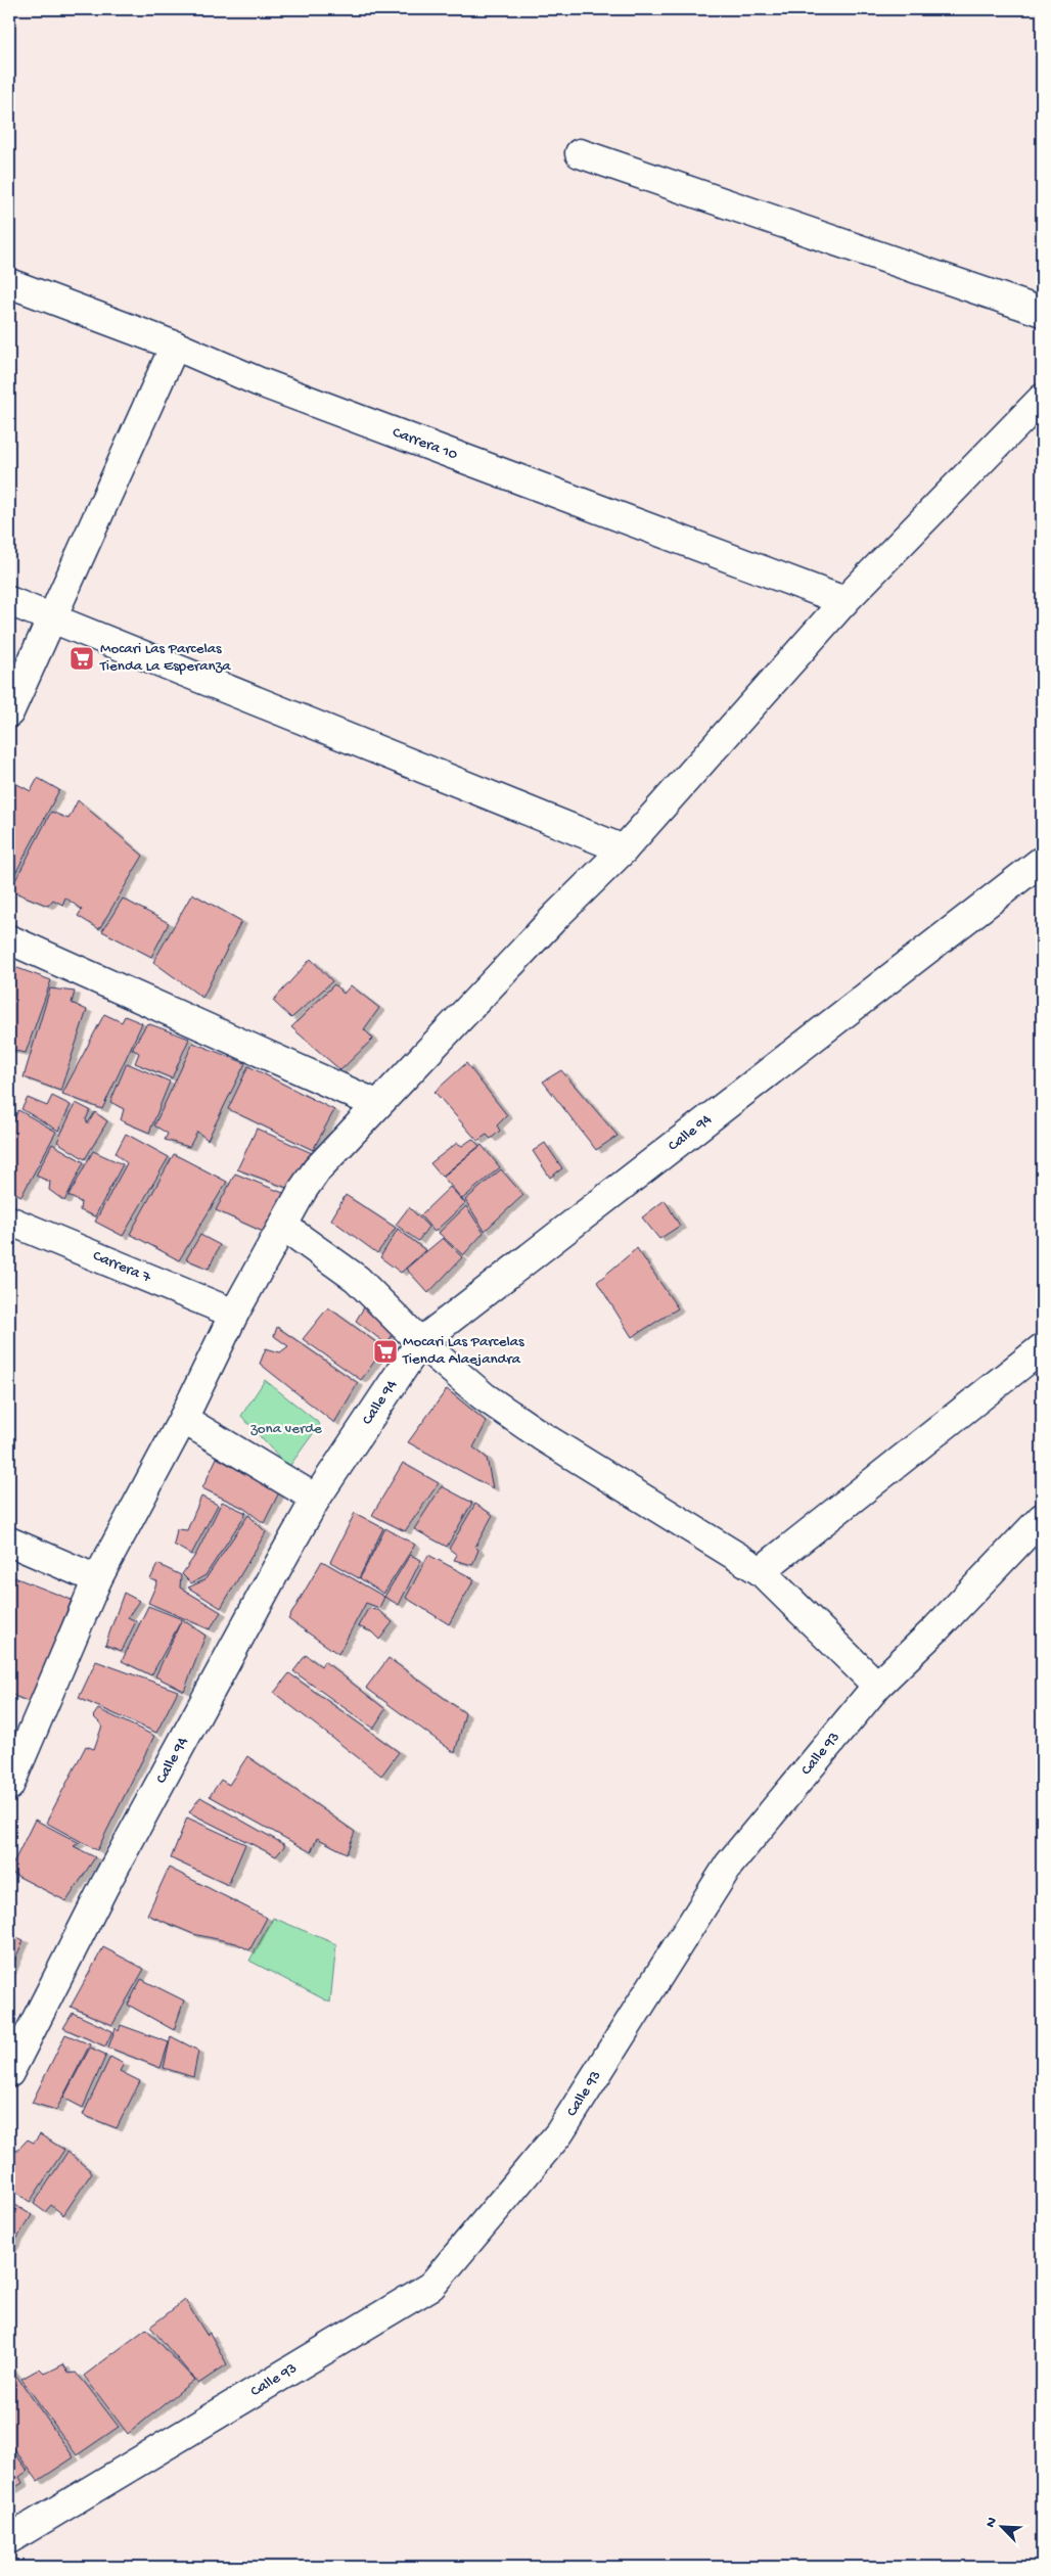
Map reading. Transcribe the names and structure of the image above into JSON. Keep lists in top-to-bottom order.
{
  "streets": {
    "street": [
      "Carrera 10",
      "Calle 94",
      "Carrera 7",
      "Calle 93"
    ]
  },
  "parks": ["zona verde"],
  "places": {
    "supermarket": ["Mocari Las Parcelas Tienda La Esperanza", "Mocari Las Parcelas Tienda Alaejandra"]
  },
  "north": "top left"
}
